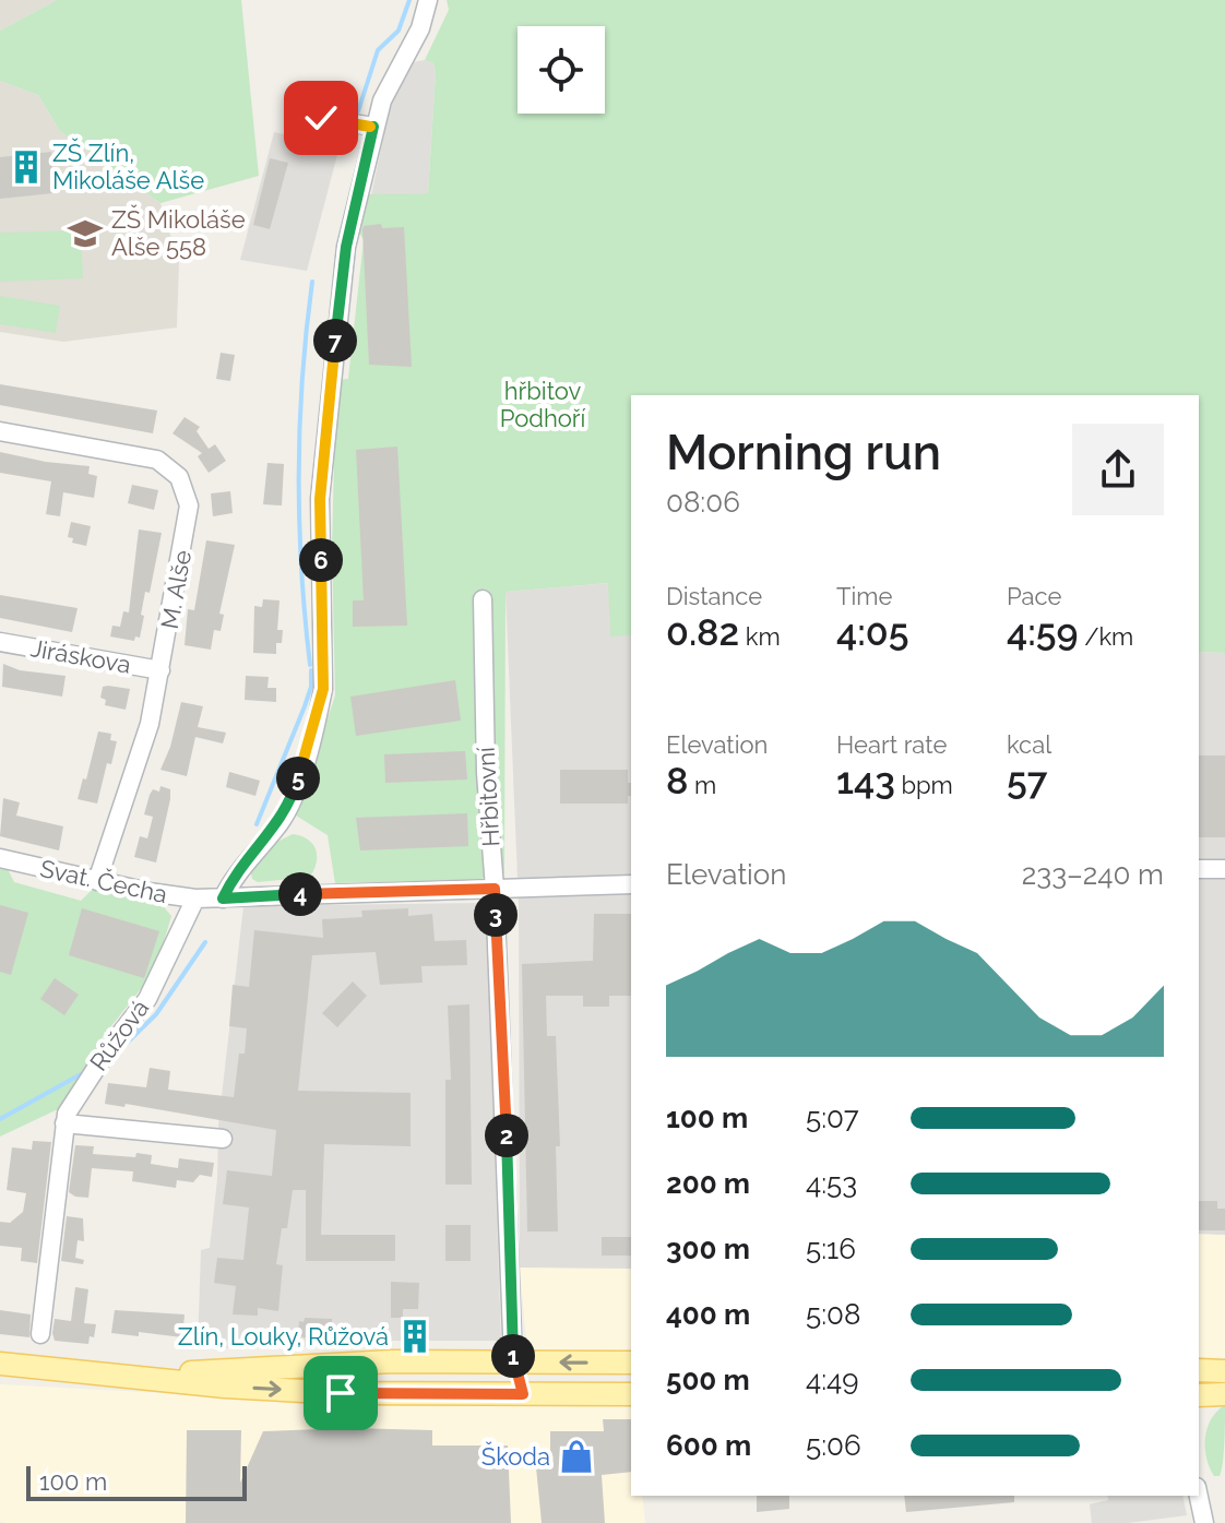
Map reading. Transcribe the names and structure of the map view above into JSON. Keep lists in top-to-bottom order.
{
  "streets": {
    "street": [
      "M. Alše",
      "Jiráskova",
      "Hřbitovní",
      "Svat. Čecha",
      "Růžová"
    ]
  },
  "crossings": [
    ["M. Alše", "Jiráskova"],
    ["M. Alše", "Svat. Čecha"],
    ["Hřbitovní", "Svat. Čecha"],
    ["Svat. Čecha", "Růžová"]
  ],
  "parks": ["hřbitov Podhoří"],
  "places": {
    "building": ["ZŠ Zlín, Mikoláše Alše", "Zlín, Louky, Růžová"],
    "school or university": ["ZŠ Mikoláše Alše 558"],
    "shop": ["Škoda"]
  },
  "scale_bar": "100 m",
  "page": {
    "pins": [
      "7",
      "6",
      "5",
      "4",
      "3",
      "2",
      "1"
    ],
    "heading": ["Morning run", "08:06"],
    "stats": [
      ["Distance", "0.82 km"],
      ["Time", "4:05"],
      ["Pace", "4:59 /km"],
      ["Elevation", "8 m"],
      ["Heart rate", "143 bpm"],
      ["kcal", "57"]
    ],
    "chart": ["Elevation", "233–240 m"],
    "list": [
      {
        "name": "100 m",
        "note": "5:07"
      },
      {
        "name": "200 m",
        "note": "4:53"
      },
      {
        "name": "300 m",
        "note": "5:16"
      },
      {
        "name": "400 m",
        "note": "5:08"
      },
      {
        "name": "500 m",
        "note": "4:49"
      },
      {
        "name": "600 m",
        "note": "5:06"
      }
    ],
    "scale": "100 m"
  }
}
